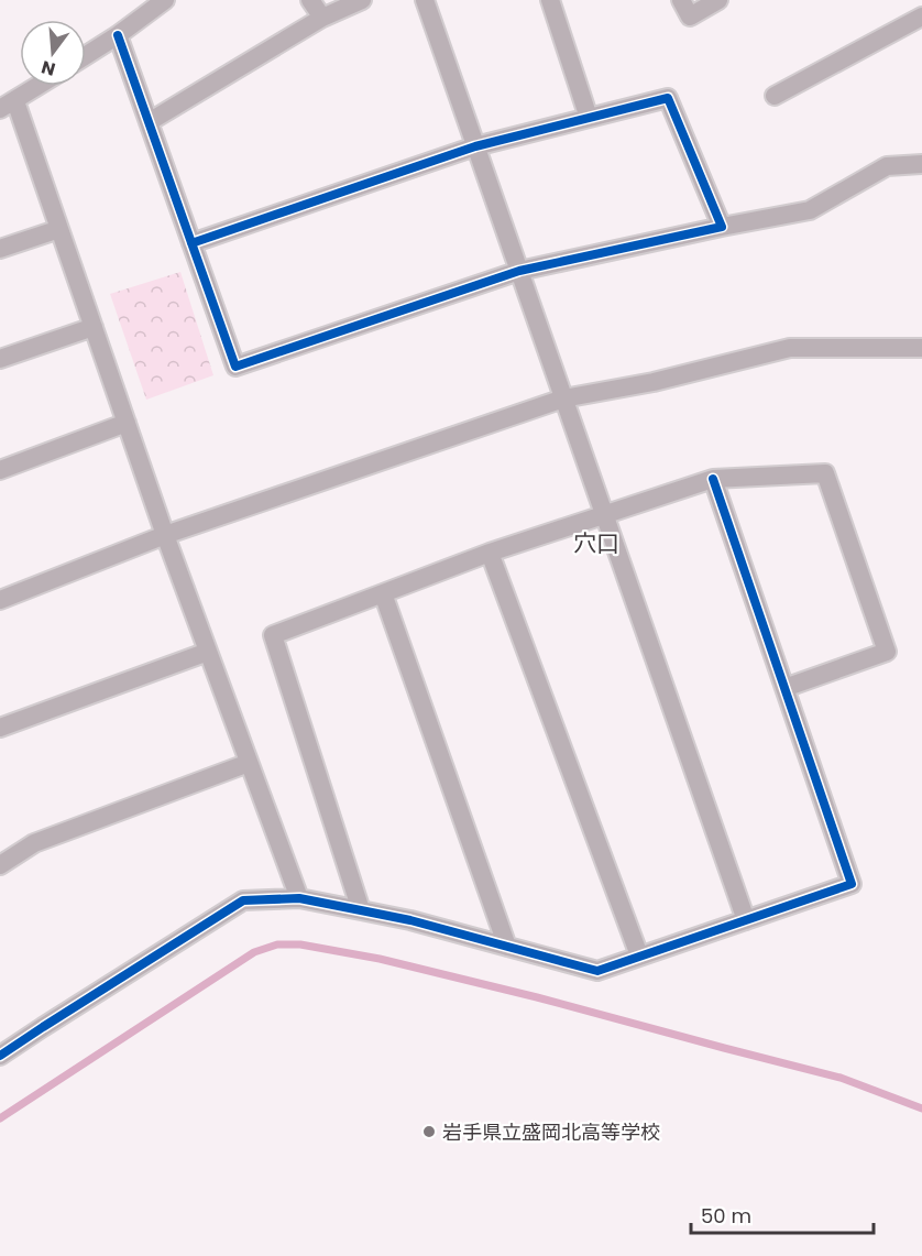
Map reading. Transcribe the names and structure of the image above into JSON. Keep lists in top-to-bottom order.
{
  "districts": ["穴口"],
  "places": ["岩手県立盛岡北高等学校"],
  "scale_bar": "50 m",
  "north": "bottom"
}
